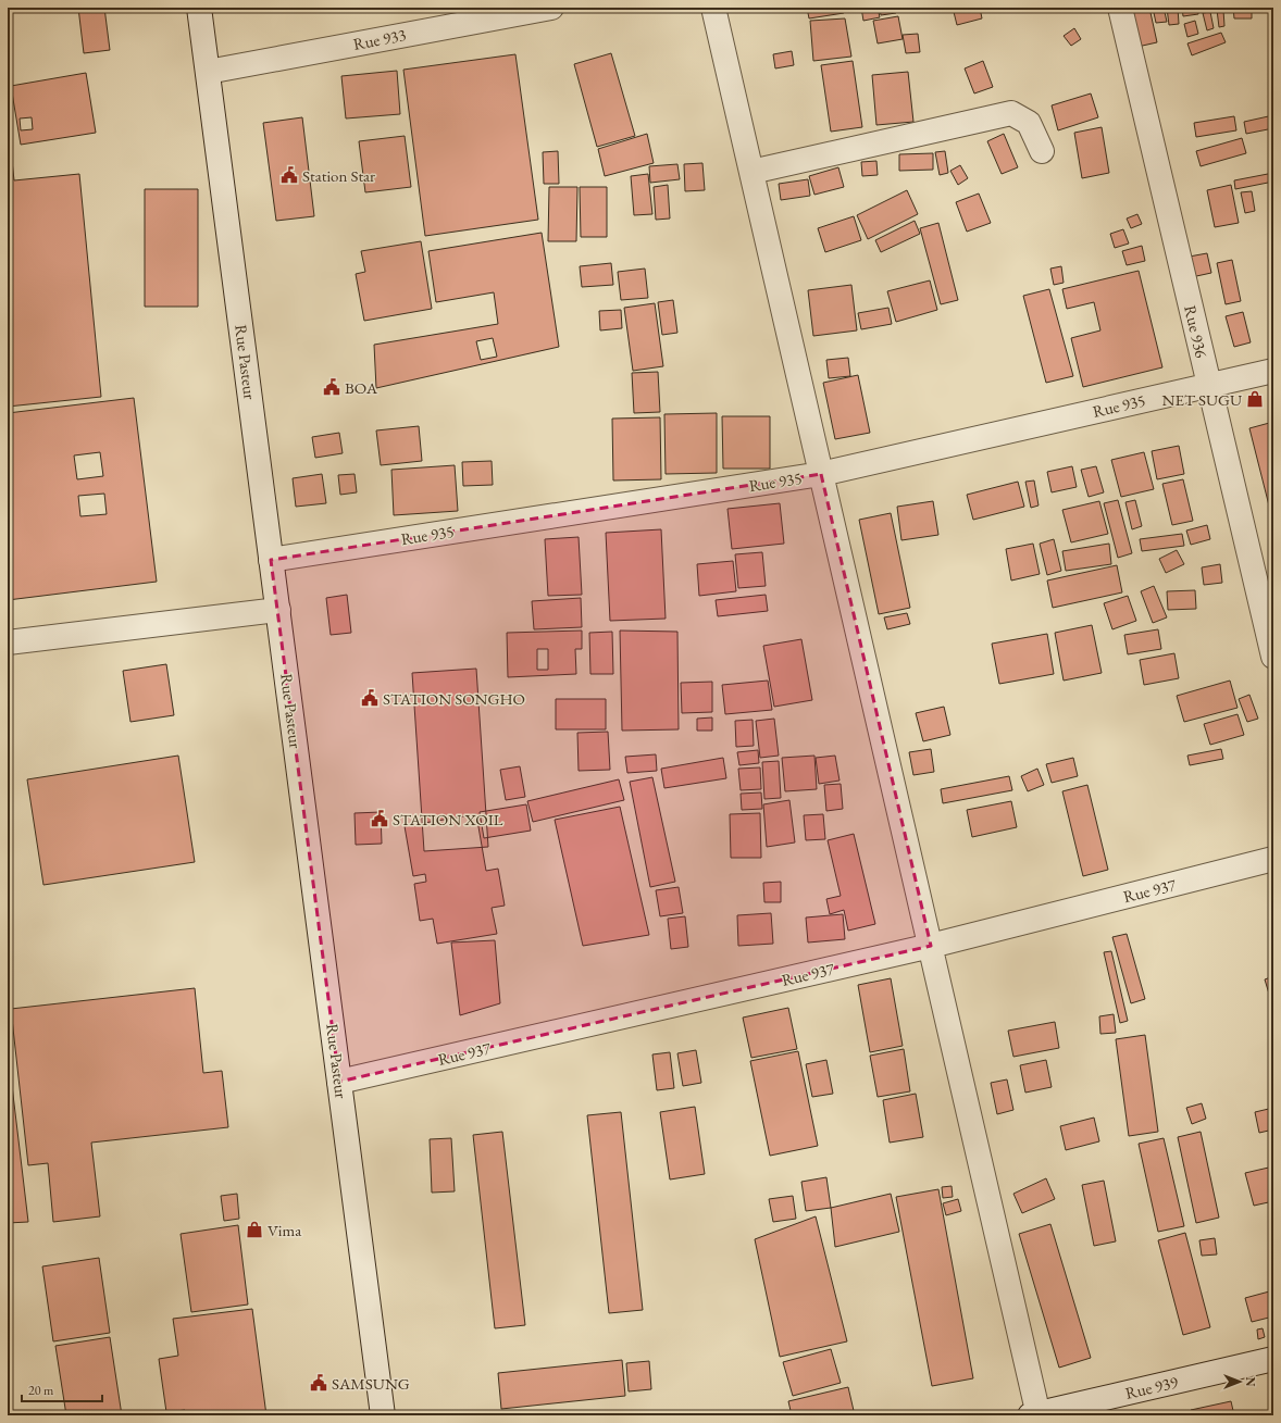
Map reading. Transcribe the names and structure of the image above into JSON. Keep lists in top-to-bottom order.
{
  "streets": {
    "street": [
      "Rue 933",
      "Rue 936",
      "Rue Pasteur",
      "Rue 935",
      "Rue 937",
      "Rue 939"
    ]
  },
  "crossings": [
    ["Rue 933", "Rue Pasteur"],
    ["Rue 936", "Rue 935"],
    ["Rue Pasteur", "Rue 935"],
    ["Rue Pasteur", "Rue 937"]
  ],
  "places": {
    "public building": [
      "Station Star",
      "BOA",
      "STATION SONGHO",
      "STATION XOIL",
      "SAMSUNG"
    ],
    "shop": ["NET SUGU", "Vima"]
  },
  "scale_bar": "20 m",
  "north": "right"
}
